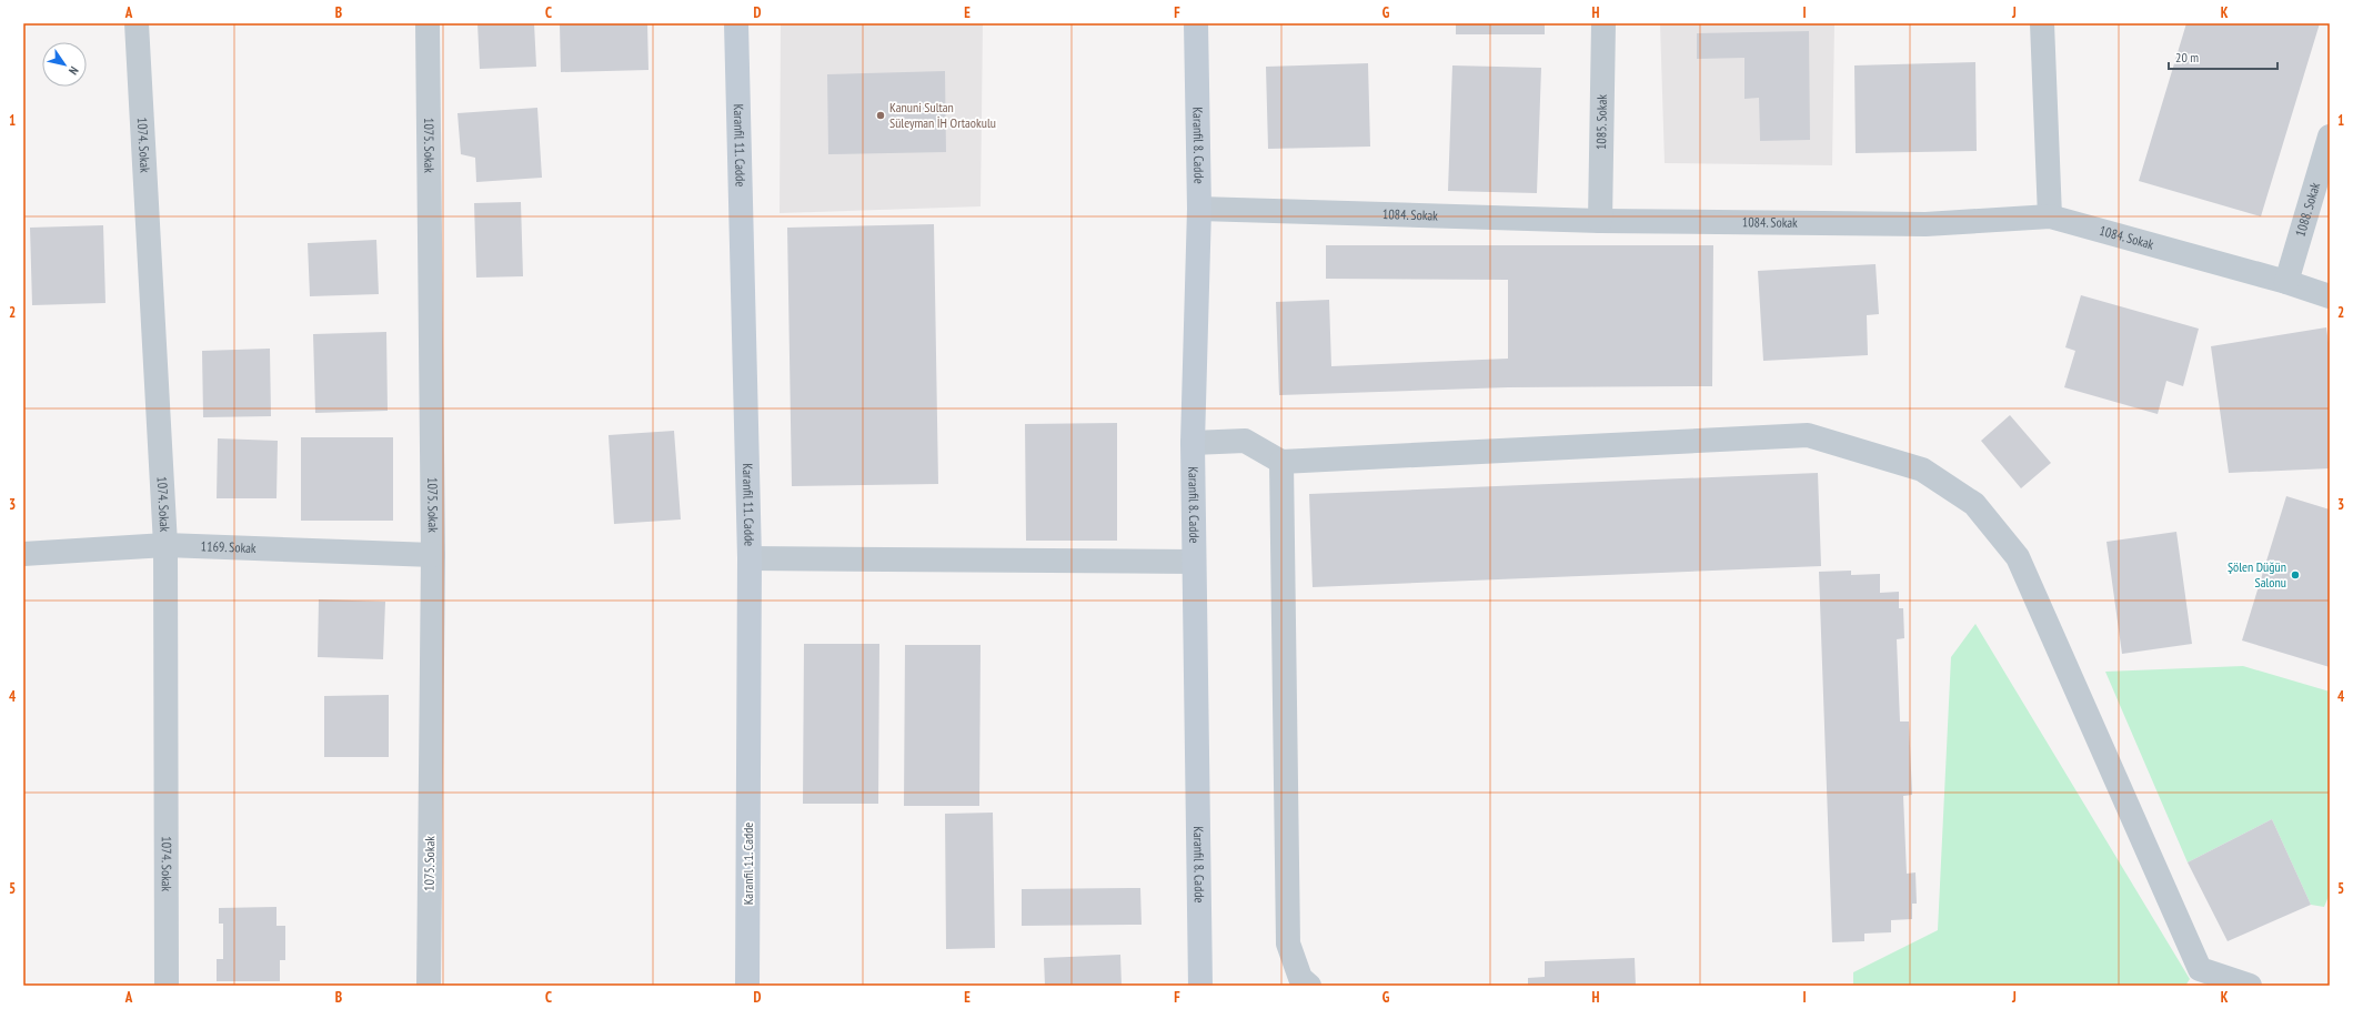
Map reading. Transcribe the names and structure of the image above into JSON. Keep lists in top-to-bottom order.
{
  "streets": {
    "street": [
      "1085. Sokak",
      "1074. Sokak",
      "1075. Sokak",
      "Karanfil 11. Cadde",
      "Karanfil 8. Cadde",
      "1088. Sokak",
      "1084. Sokak",
      "1169. Sokak"
    ]
  },
  "crossings": [
    ["1085. Sokak", "1084. Sokak"],
    ["1074. Sokak", "1169. Sokak"],
    ["1075. Sokak", "1169. Sokak"],
    ["Karanfil 8. Cadde", "1084. Sokak"],
    ["1088. Sokak", "1084. Sokak"]
  ],
  "places": ["Kanuni Sultan Süleyman İH Ortaokulu", "Şölen Düğün Salonu"],
  "scale_bar": "20 m",
  "north": "bottom right",
  "grid": {
    "columns": [
      "A",
      "B",
      "C",
      "D",
      "E",
      "F",
      "G",
      "H",
      "I",
      "J",
      "K"
    ],
    "rows": [
      "1",
      "2",
      "3",
      "4",
      "5"
    ]
  }
}
